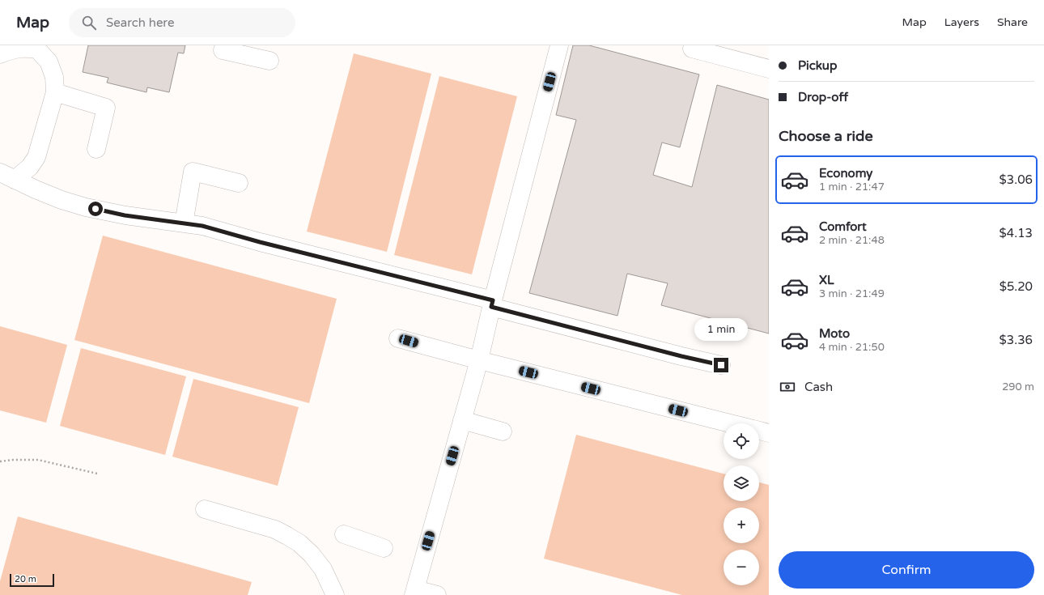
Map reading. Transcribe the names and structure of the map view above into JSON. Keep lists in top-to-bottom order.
{
  "scale_bar": "20 m",
  "page": {
    "header": "Map",
    "search": "Search here",
    "nav": ["Map", "Layers", "Share"],
    "banner": ["Pickup", "Drop-off"],
    "heading": "Choose a ride",
    "list": [
      {
        "name": "Economy",
        "note": "1 min · 21:47",
        "value": "$3.06"
      },
      {
        "name": "Comfort",
        "note": "2 min · 21:48",
        "value": "$4.13"
      },
      {
        "name": "XL",
        "note": "3 min · 21:49",
        "value": "$5.20"
      },
      {
        "name": "Moto",
        "note": "4 min · 21:50",
        "value": "$3.36"
      }
    ],
    "bubble": "1 min",
    "pay": ["Cash", "290 m"],
    "map_buttons": ["+", "−"],
    "buttons": "Confirm",
    "scale": "20 m"
  }
}
